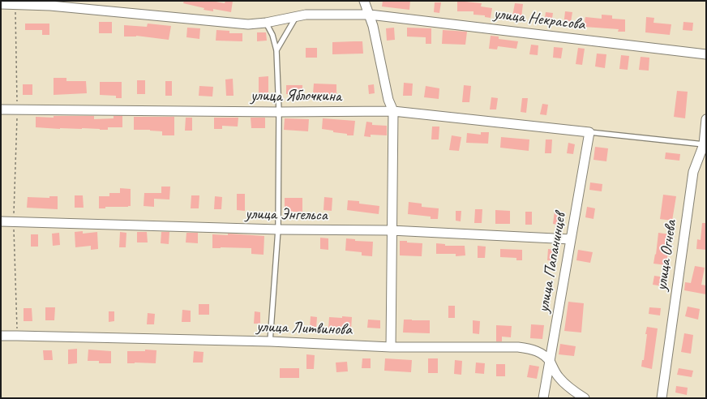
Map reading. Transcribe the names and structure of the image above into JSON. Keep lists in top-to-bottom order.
{
  "streets": {
    "street": [
      "улица Некрасова",
      "улица Яблочкина",
      "улица Энгельса",
      "улица Огнева",
      "улица Папанинцев",
      "улица Литвинова"
    ]
  },
  "crossings": [
    ["улица Яблочкина", "улица Папанинцев"],
    ["улица Энгельса", "улица Папанинцев"],
    ["улица Папанинцев", "улица Литвинова"]
  ]
}
